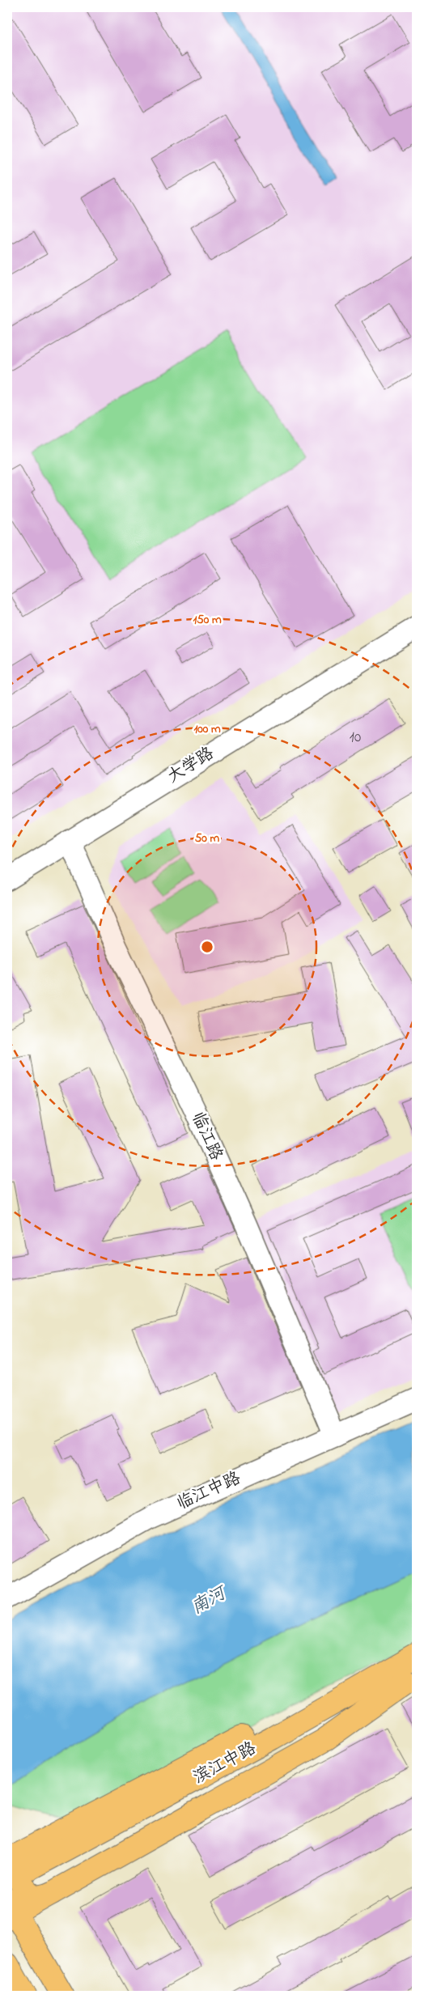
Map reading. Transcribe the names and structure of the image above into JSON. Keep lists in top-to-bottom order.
{
  "streets": {
    "main road": ["滨江中路"],
    "street": ["大学路", "临江路", "临江中路"]
  },
  "crossings": [
    ["大学路", "临江路"],
    ["临江路", "临江中路"]
  ],
  "water": ["南河"],
  "house_numbers": ["10"],
  "rings": ["150 m", "100 m", "50 m"]
}
